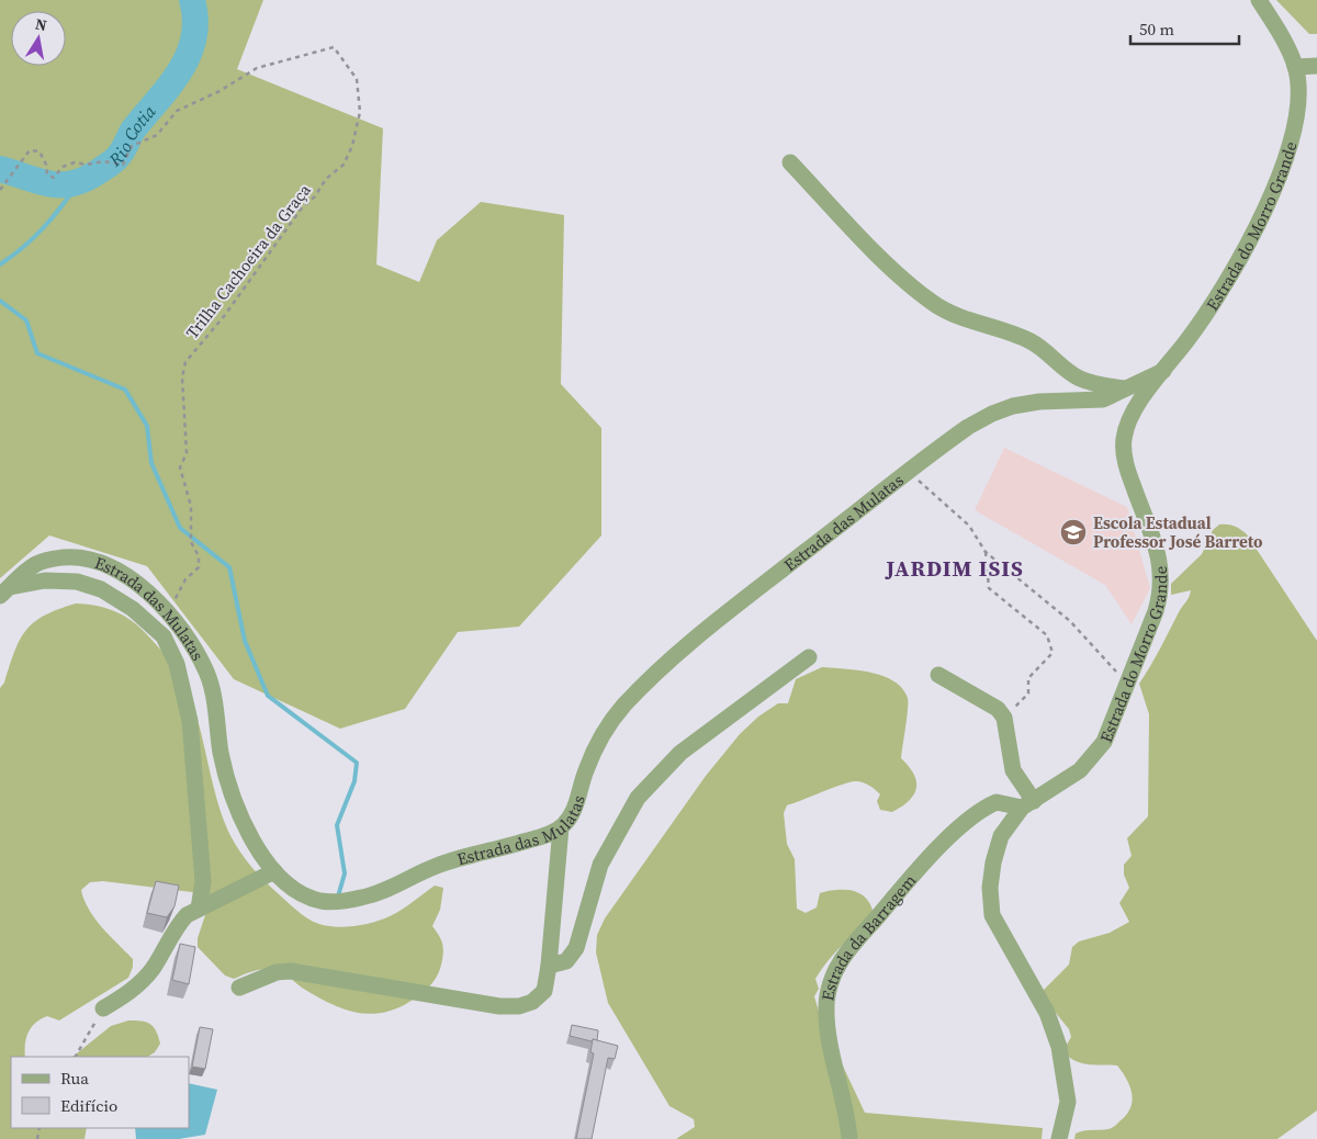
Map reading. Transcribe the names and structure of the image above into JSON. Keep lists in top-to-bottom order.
{
  "streets": {
    "street": ["Estrada do Morro Grande", "Estrada das Mulatas", "Estrada da Barragem"],
    "path": ["Trilha Cachoeira da Graça"]
  },
  "crossings": [
    ["Estrada do Morro Grande", "Estrada das Mulatas"],
    ["Estrada do Morro Grande", "Estrada da Barragem"],
    ["Trilha Cachoeira da Graça", "Estrada das Mulatas"]
  ],
  "districts": ["JARDIM ISIS"],
  "water": ["Rio Cotia"],
  "places": {
    "school or university": ["Escola Estadual Professor José Barreto"]
  },
  "legend": ["Rua", "Edifício"],
  "scale_bar": "50 m",
  "north": "top"
}
